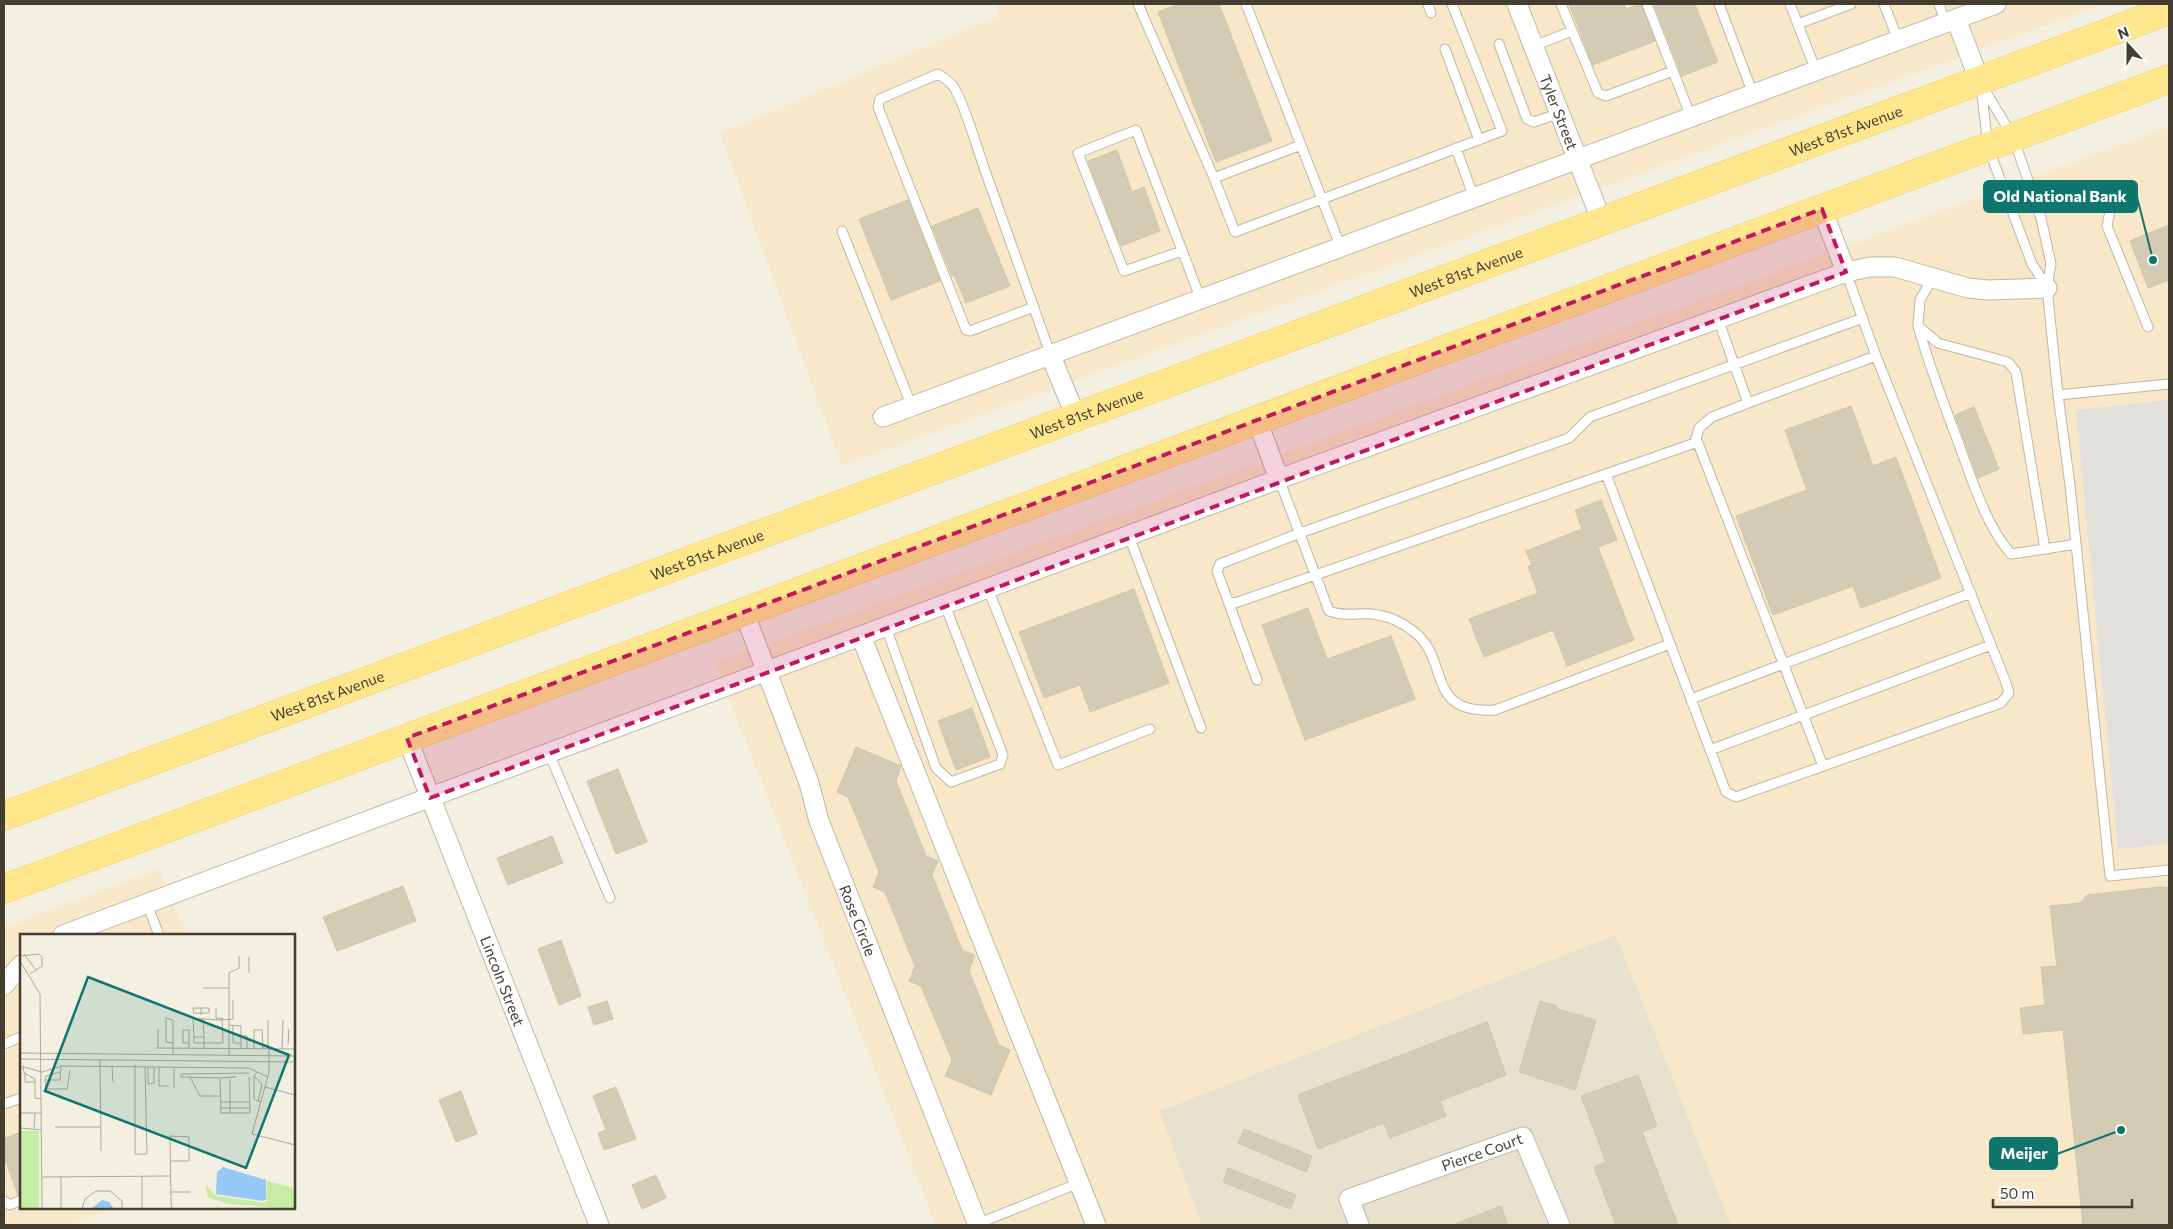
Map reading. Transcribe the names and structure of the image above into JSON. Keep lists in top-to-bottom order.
{
  "streets": {
    "main road": ["West 81st Avenue"],
    "street": [
      "Tyler Street",
      "Rose Circle",
      "Lincoln Street",
      "Pierce Court"
    ]
  },
  "crossings": [
    ["Tyler Street", "West 81st Avenue"]
  ],
  "places": ["Old National Bank", "Meijer"],
  "scale_bar": "50 m",
  "north": "top"
}
